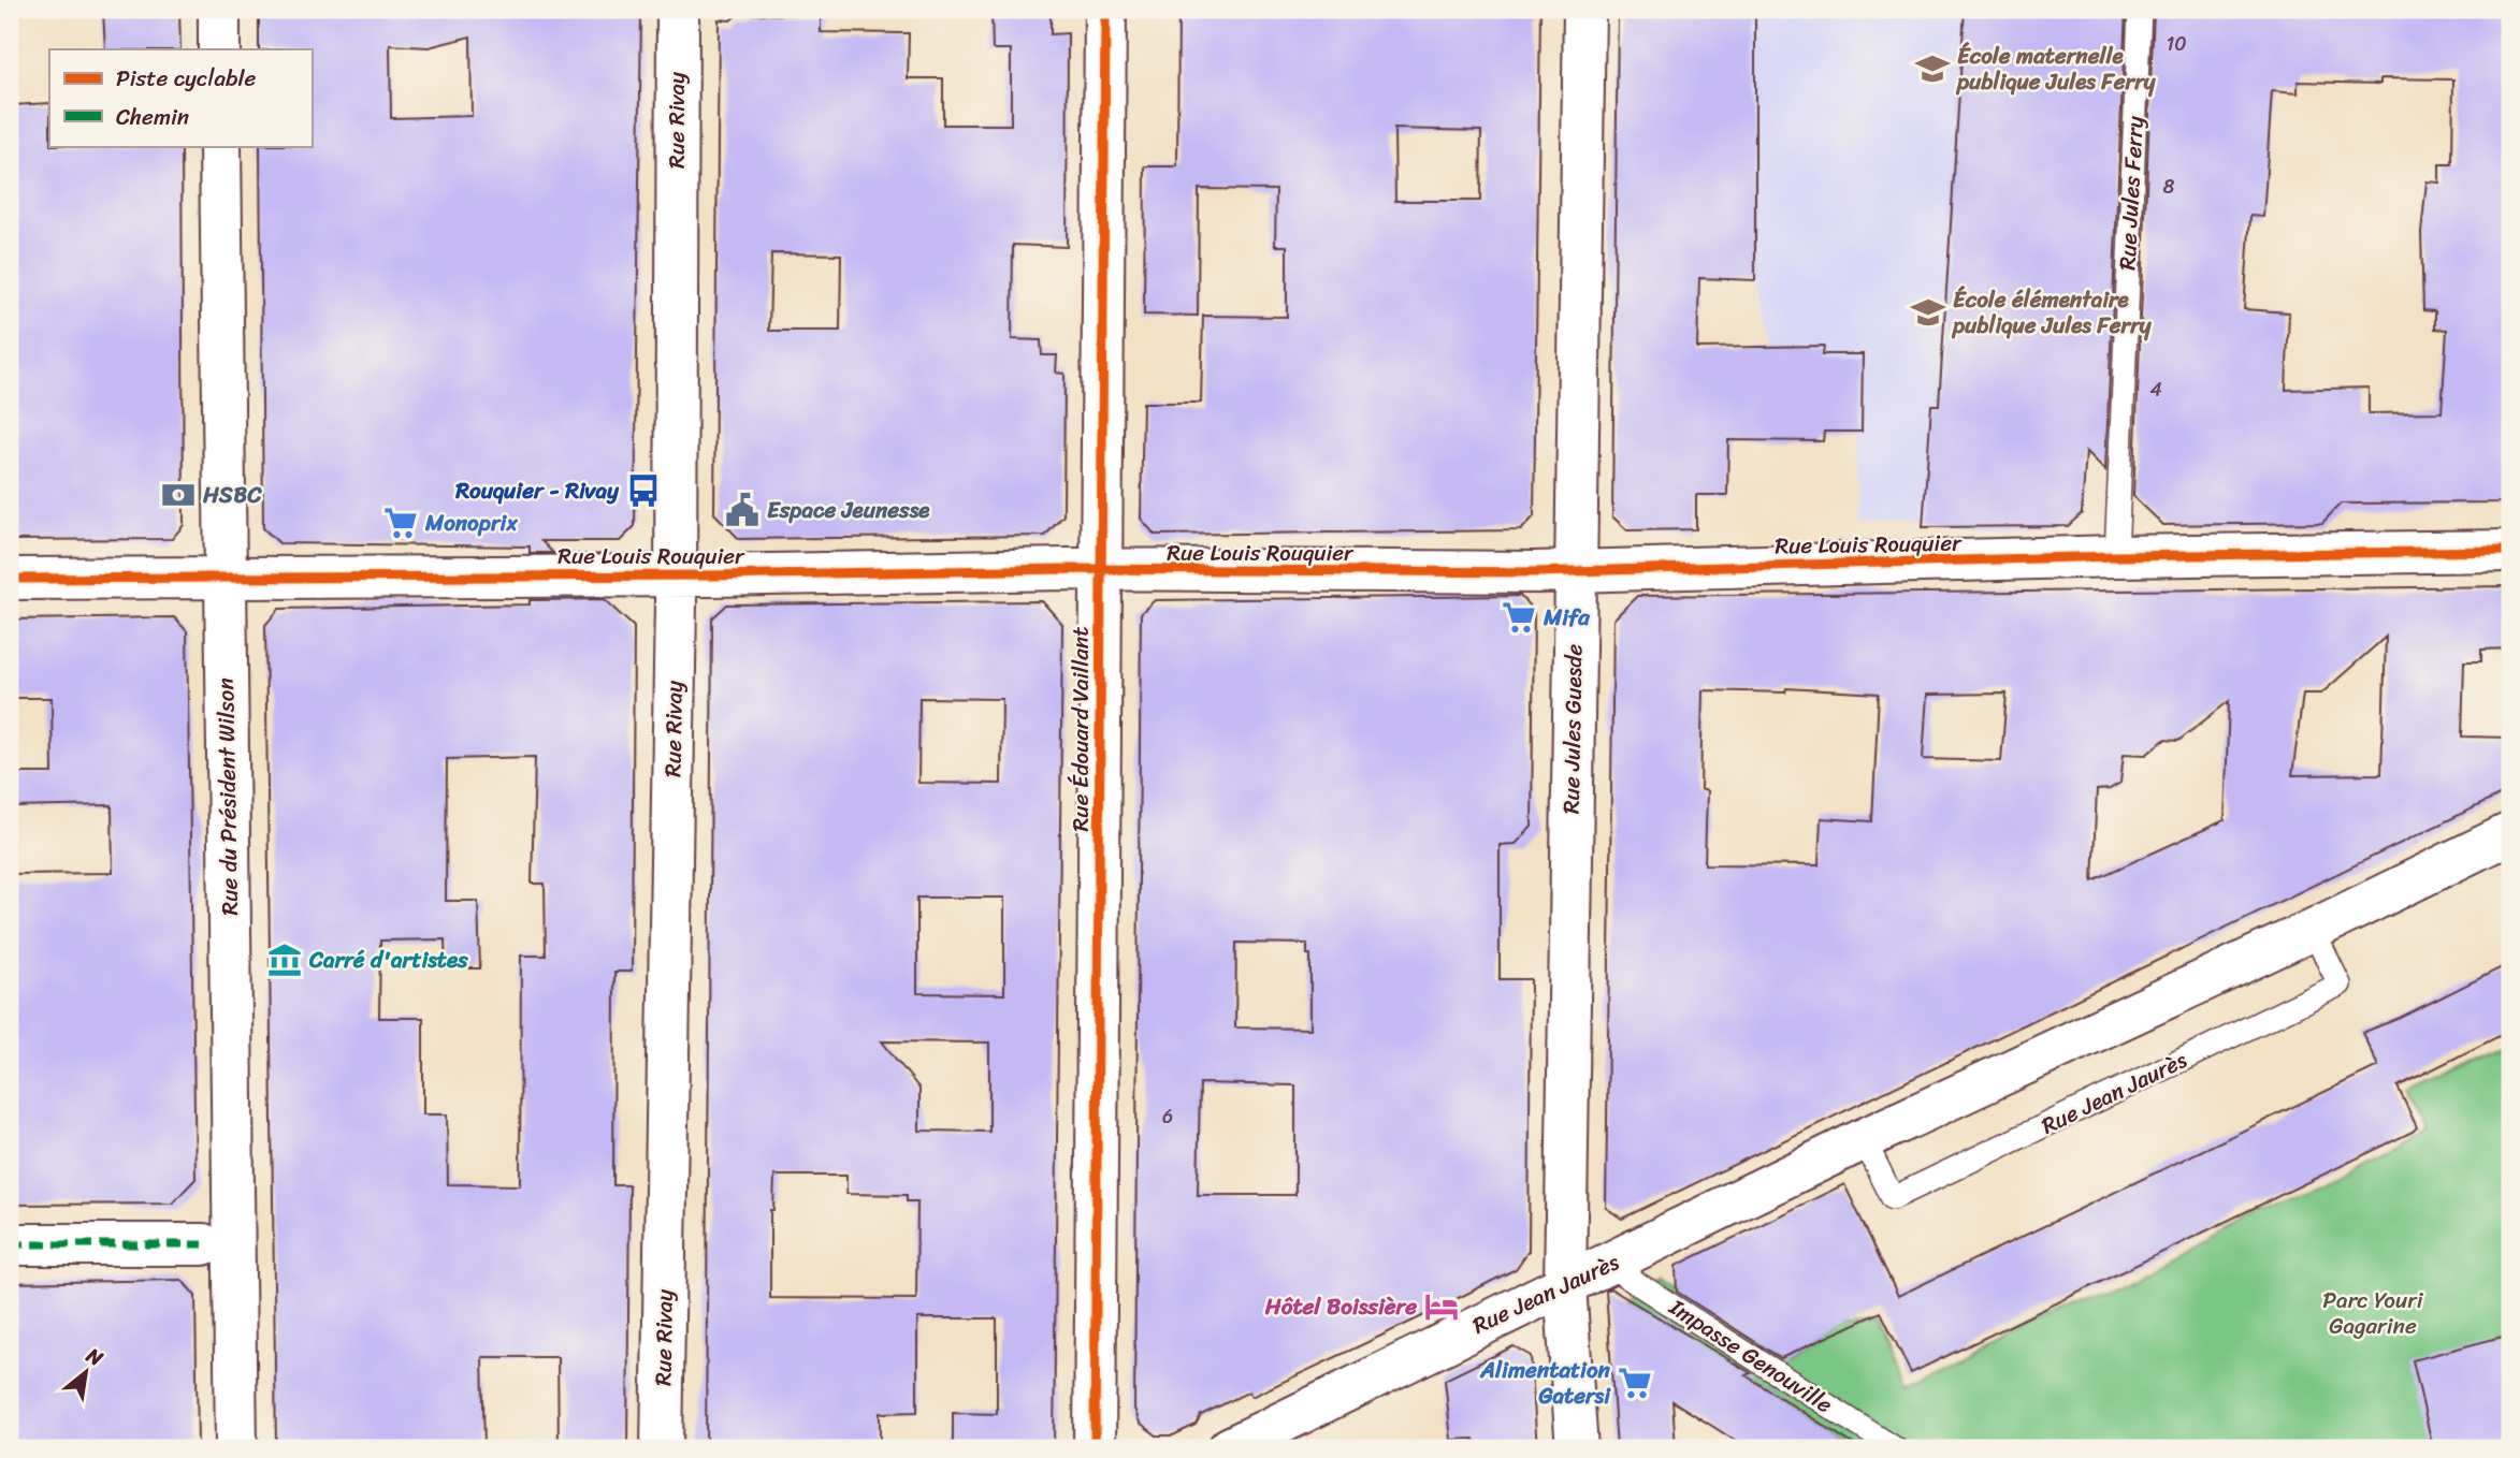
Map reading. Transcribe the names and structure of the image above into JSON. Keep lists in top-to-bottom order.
{
  "streets": {
    "street": [
      "Rue Rivay",
      "Rue Louis Rouquier",
      "Rue Édouard Vaillant",
      "Rue Jules Guesde",
      "Rue du Président Wilson",
      "Rue Jean Jaurès"
    ],
    "lane": ["Rue Jules Ferry", "Impasse Genouville"]
  },
  "crossings": [
    ["Rue Rivay", "Rue Louis Rouquier"],
    ["Rue Jules Ferry", "Rue Louis Rouquier"],
    ["Rue Louis Rouquier", "Rue Édouard Vaillant"],
    ["Rue Louis Rouquier", "Rue Jules Guesde"],
    ["Rue Louis Rouquier", "Rue du Président Wilson"],
    ["Rue Jules Guesde", "Rue Jean Jaurès"],
    ["Rue Jean Jaurès", "Impasse Genouville"]
  ],
  "parks": ["Parc Youri Gagarine"],
  "places": {
    "school or university": ["École maternelle publique Jules Ferry", "École élémentaire publique Jules Ferry"],
    "bus stop": ["Rouquier - Rivay"],
    "bank": ["HSBC"],
    "public building": ["Espace Jeunesse"],
    "supermarket": ["Monoprix", "Mifa", "Alimentation Gatersi"],
    "museum": ["Carré d'artistes"],
    "hotel": ["Hôtel Boissière"]
  },
  "house_numbers": [
    "10",
    "8",
    "4",
    "6"
  ],
  "legend": ["Piste cyclable", "Chemin"],
  "north": "top right"
}
